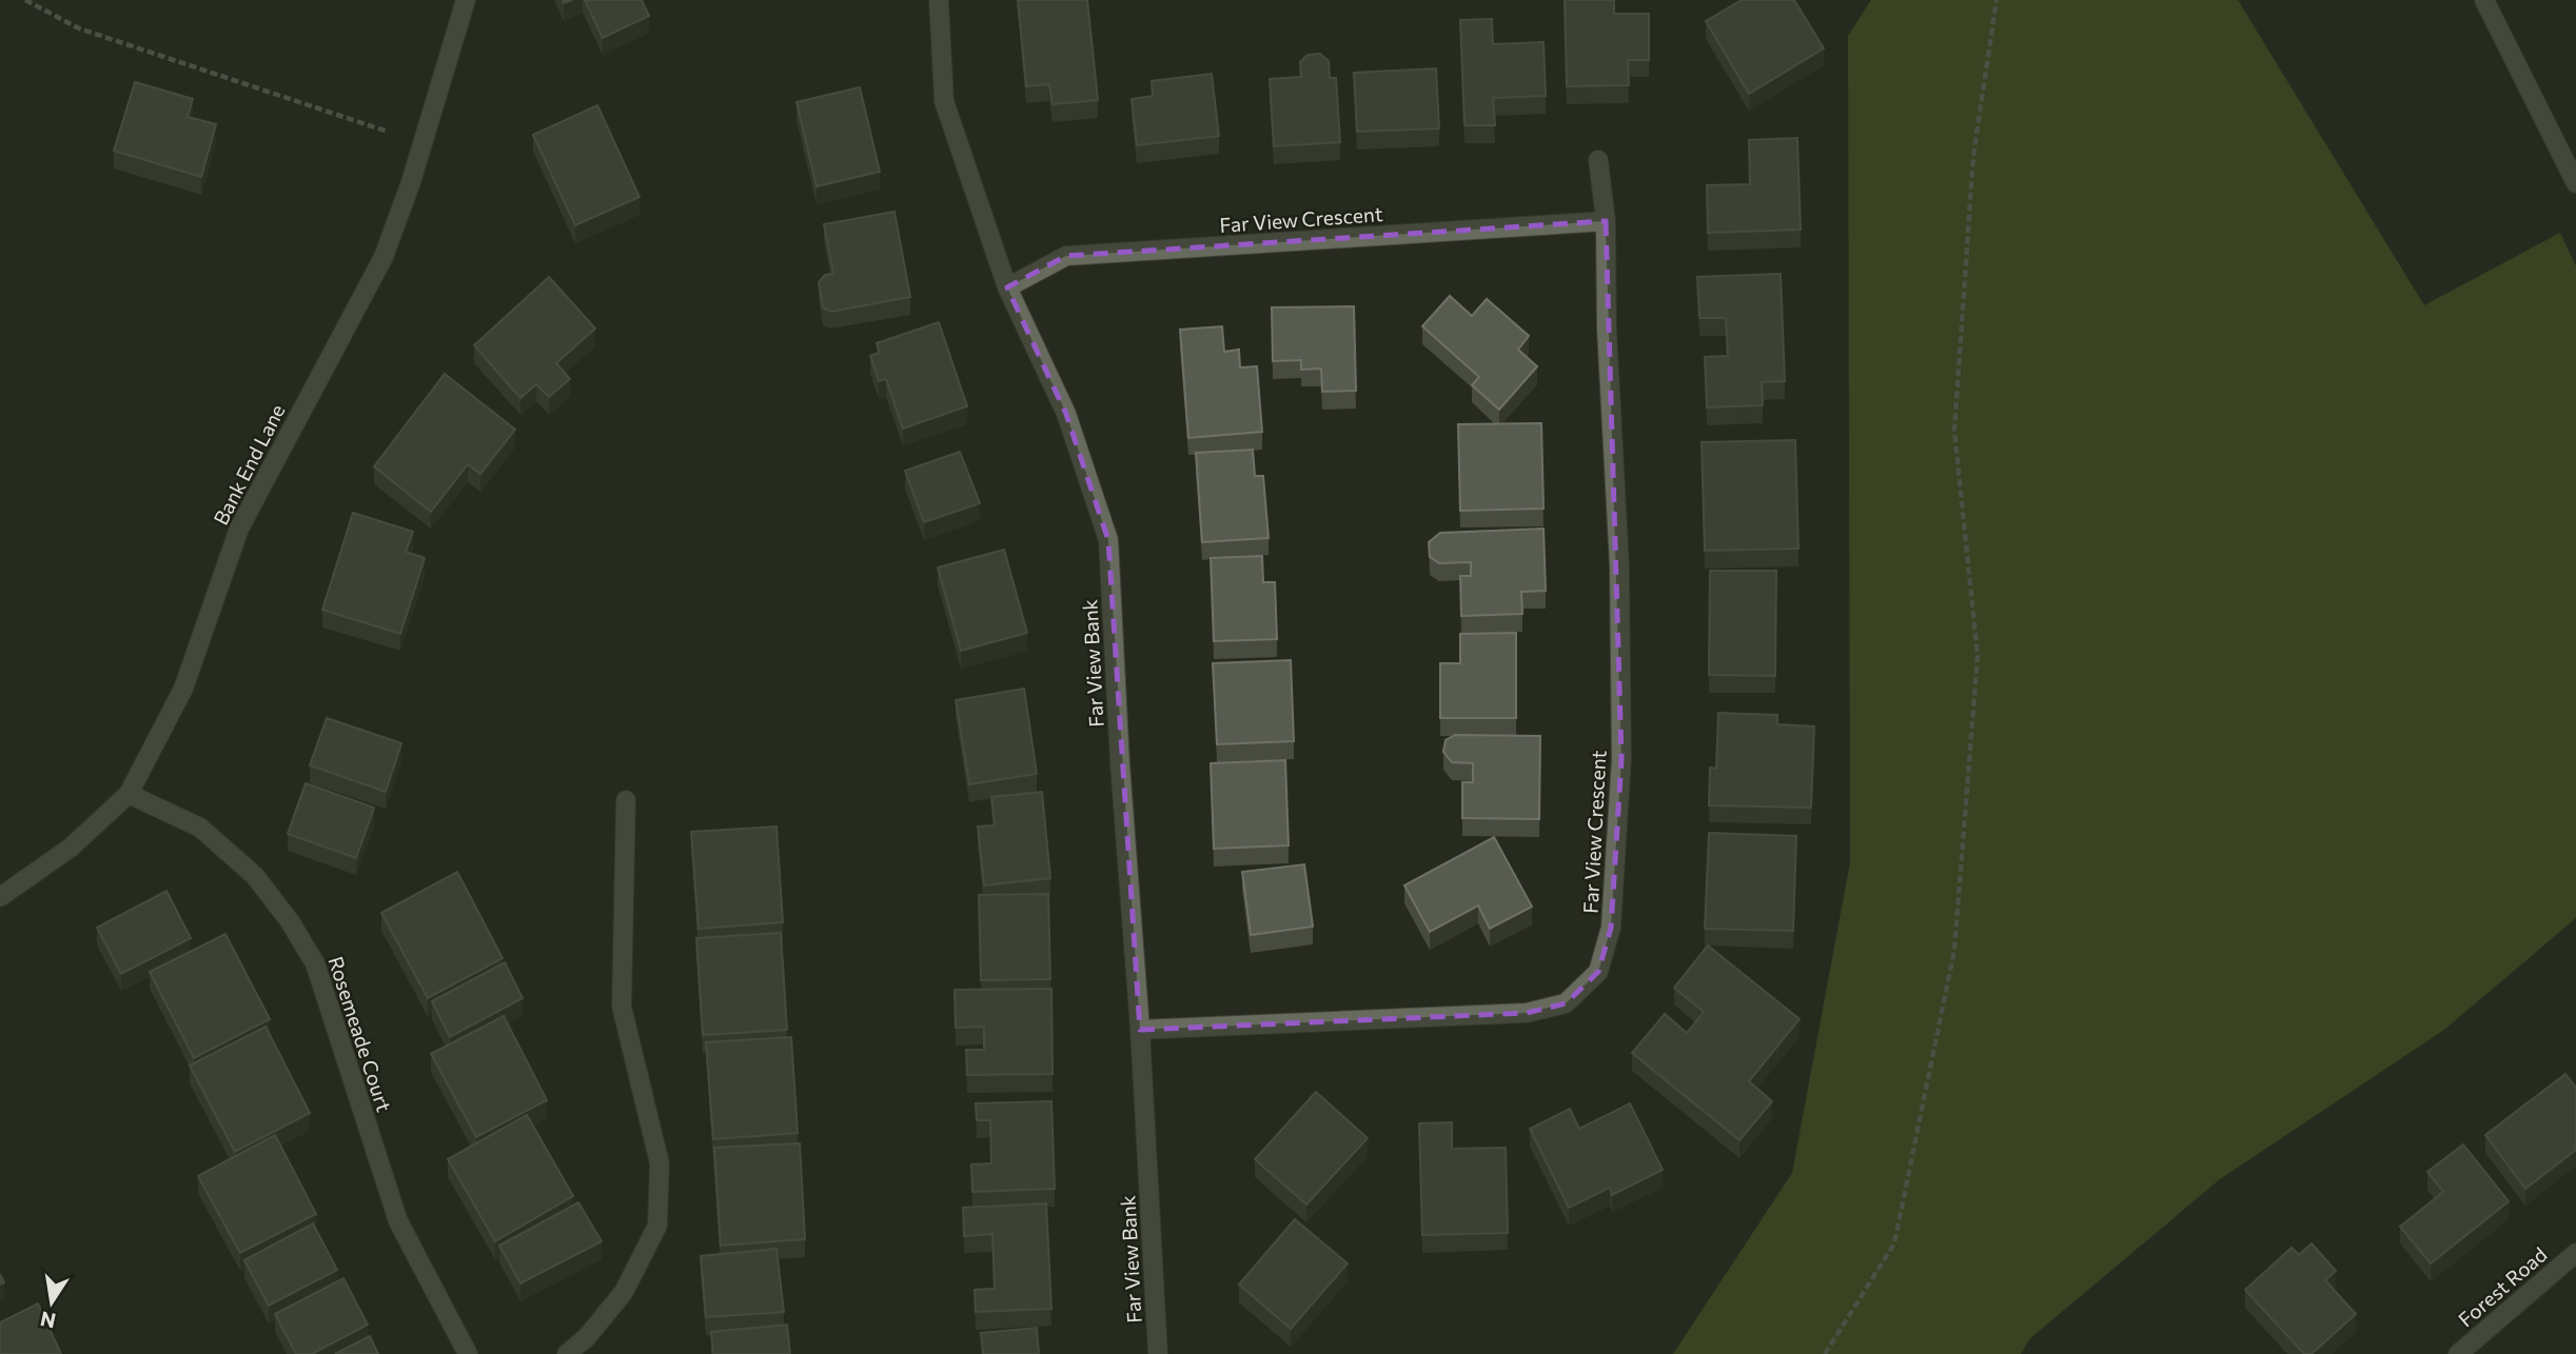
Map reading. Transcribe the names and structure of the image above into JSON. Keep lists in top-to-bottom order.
{
  "streets": {
    "street": [
      "Far View Crescent",
      "Bank End Lane",
      "Far View Bank",
      "Rosemeade Court",
      "Forest Road"
    ]
  },
  "crossings": [
    ["Far View Crescent", "Far View Bank"],
    ["Bank End Lane", "Rosemeade Court"]
  ],
  "north": "bottom"
}
